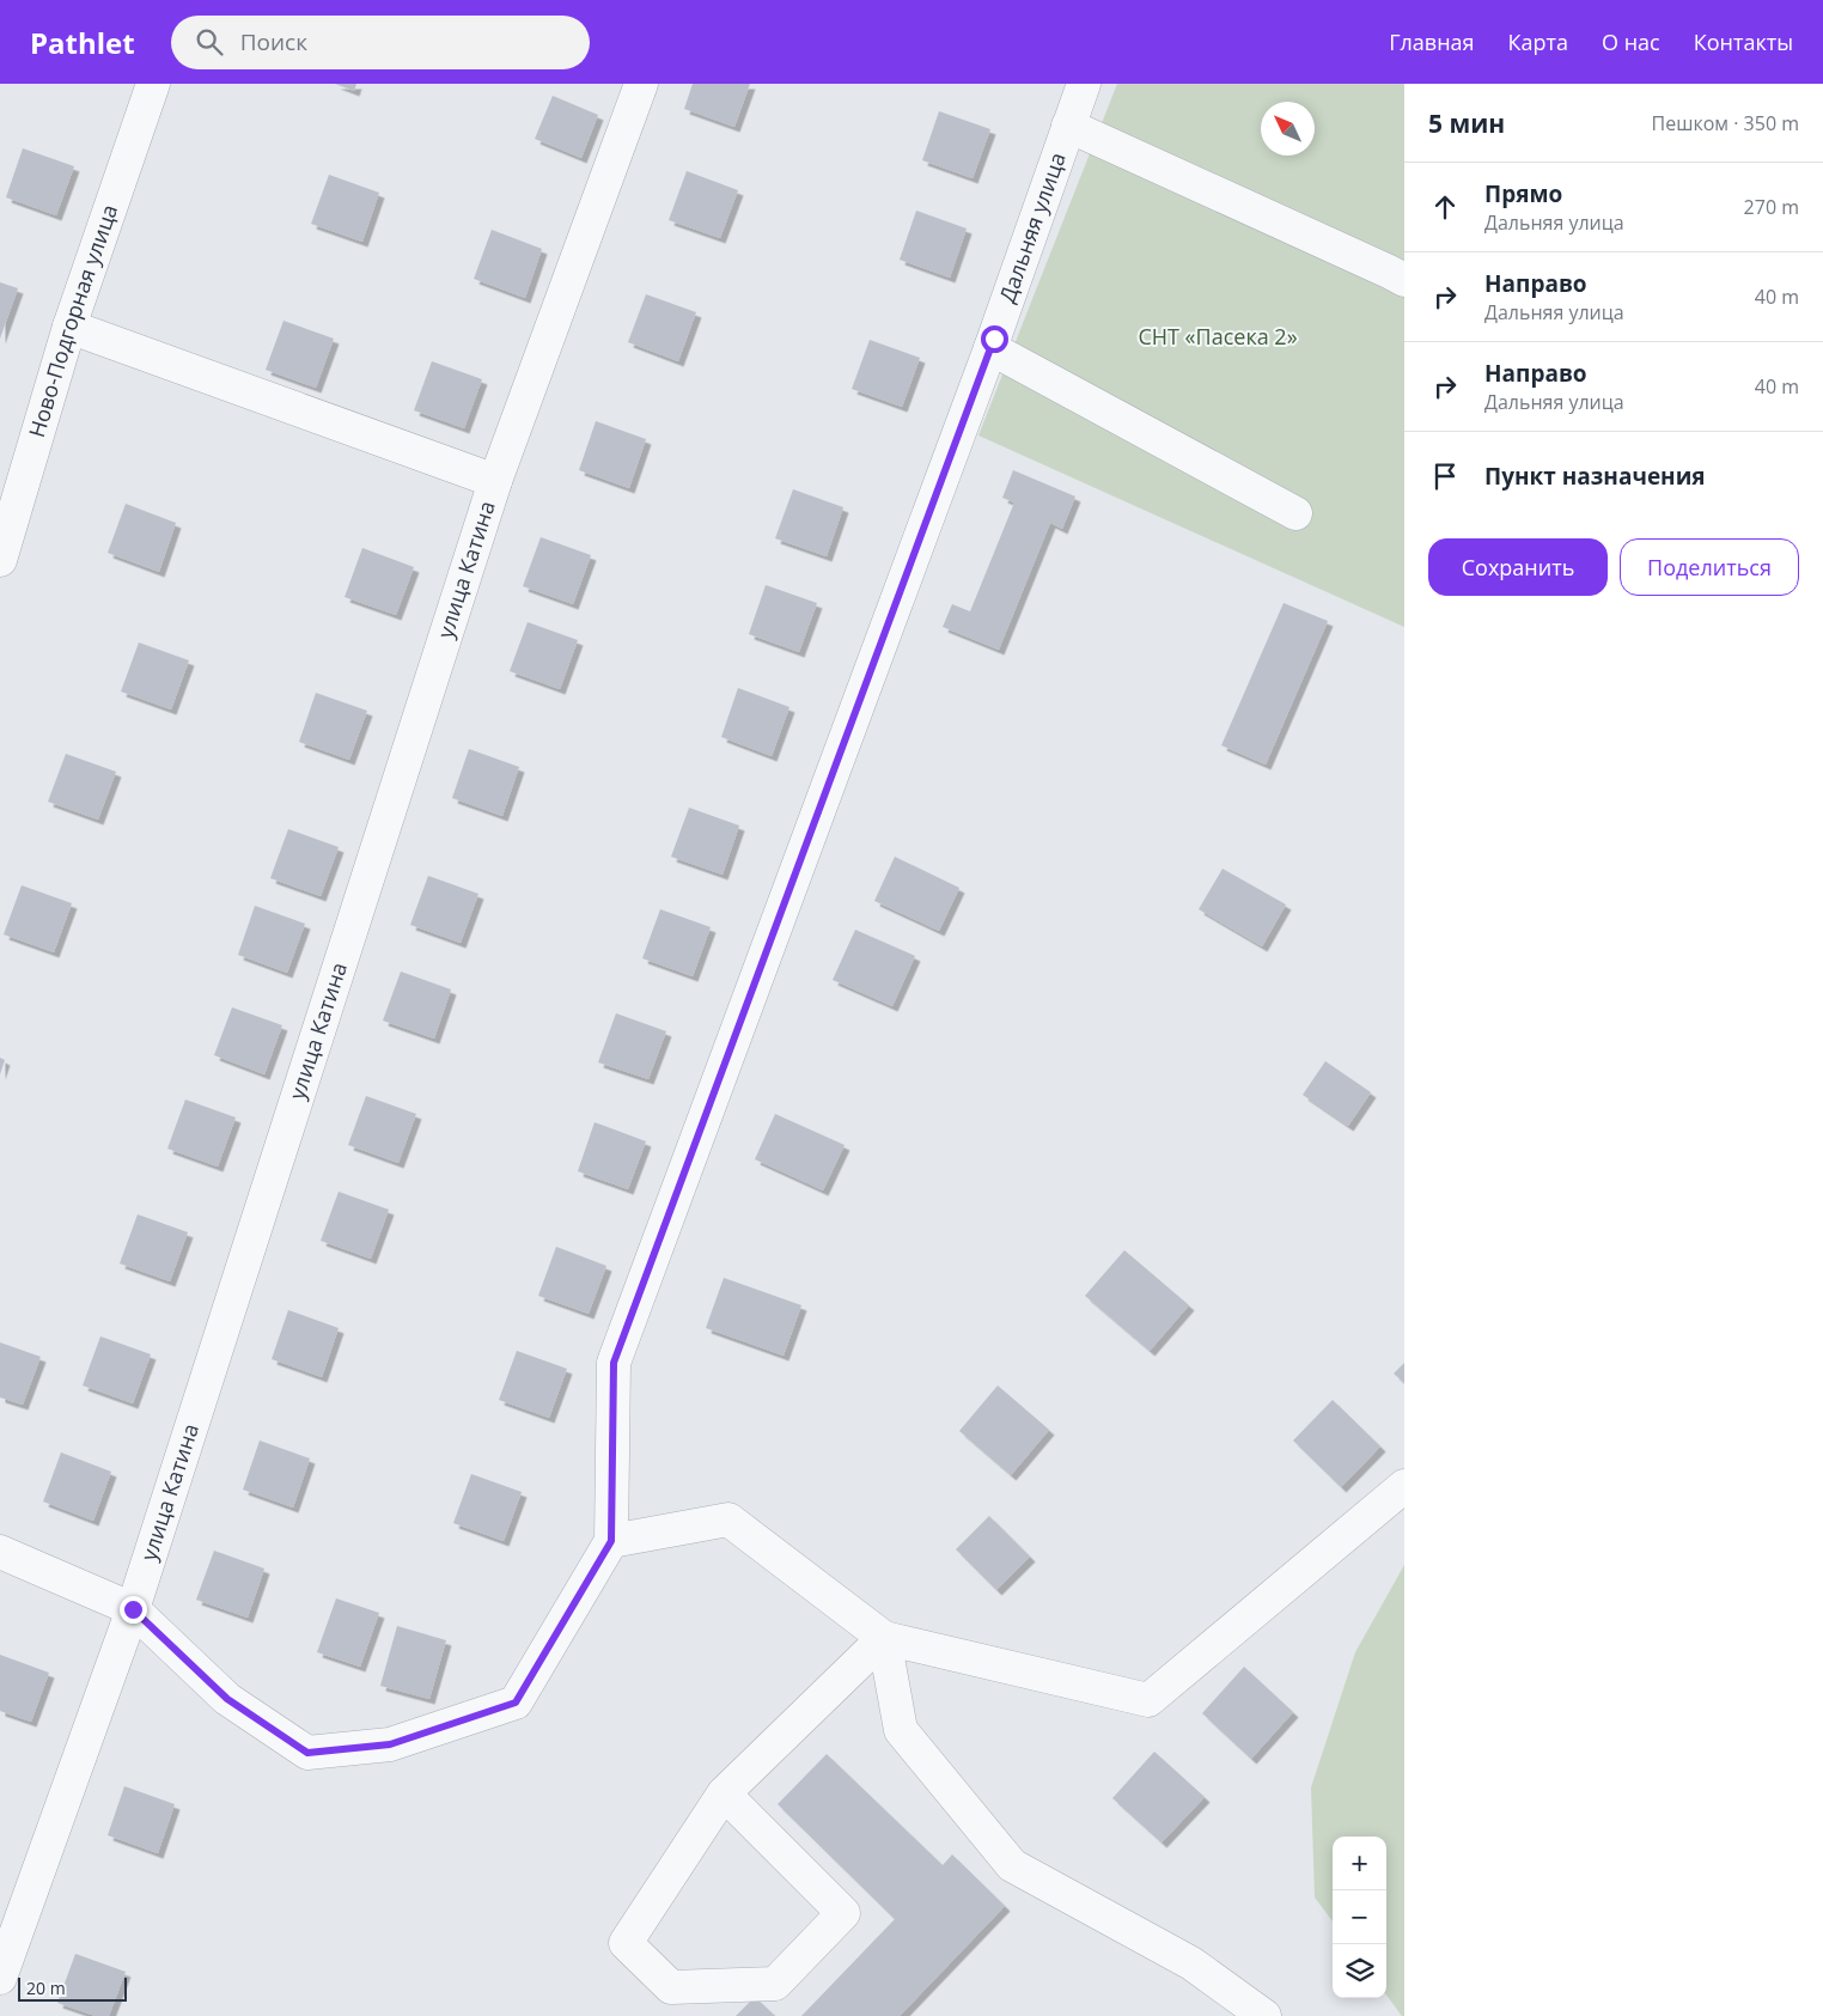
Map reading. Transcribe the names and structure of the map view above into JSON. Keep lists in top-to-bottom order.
{
  "streets": {
    "street": ["Дальняя улица", "Ново-Подгорная улица", "улица Катина"]
  },
  "crossings": [
    ["Дальняя улица", "улица Катина"]
  ],
  "parks": ["СНТ «Пасека 2»"],
  "scale_bar": "20 m",
  "north": "top left",
  "page": {
    "header": "Pathlet",
    "search": "Поиск",
    "nav": [
      "Главная",
      "Карта",
      "О нас",
      "Контакты"
    ],
    "heading": ["5 мин", "Пешком · 350 m"],
    "list": [
      ["Прямо", "Дальняя улица", "270 m"],
      ["Направо", "Дальняя улица", "40 m"],
      ["Направо", "Дальняя улица", "40 m"],
      "Пункт назначения"
    ],
    "buttons": ["Сохранить", "Поделиться"],
    "map_buttons": ["+", "−"],
    "scale": "20 m"
  }
}
